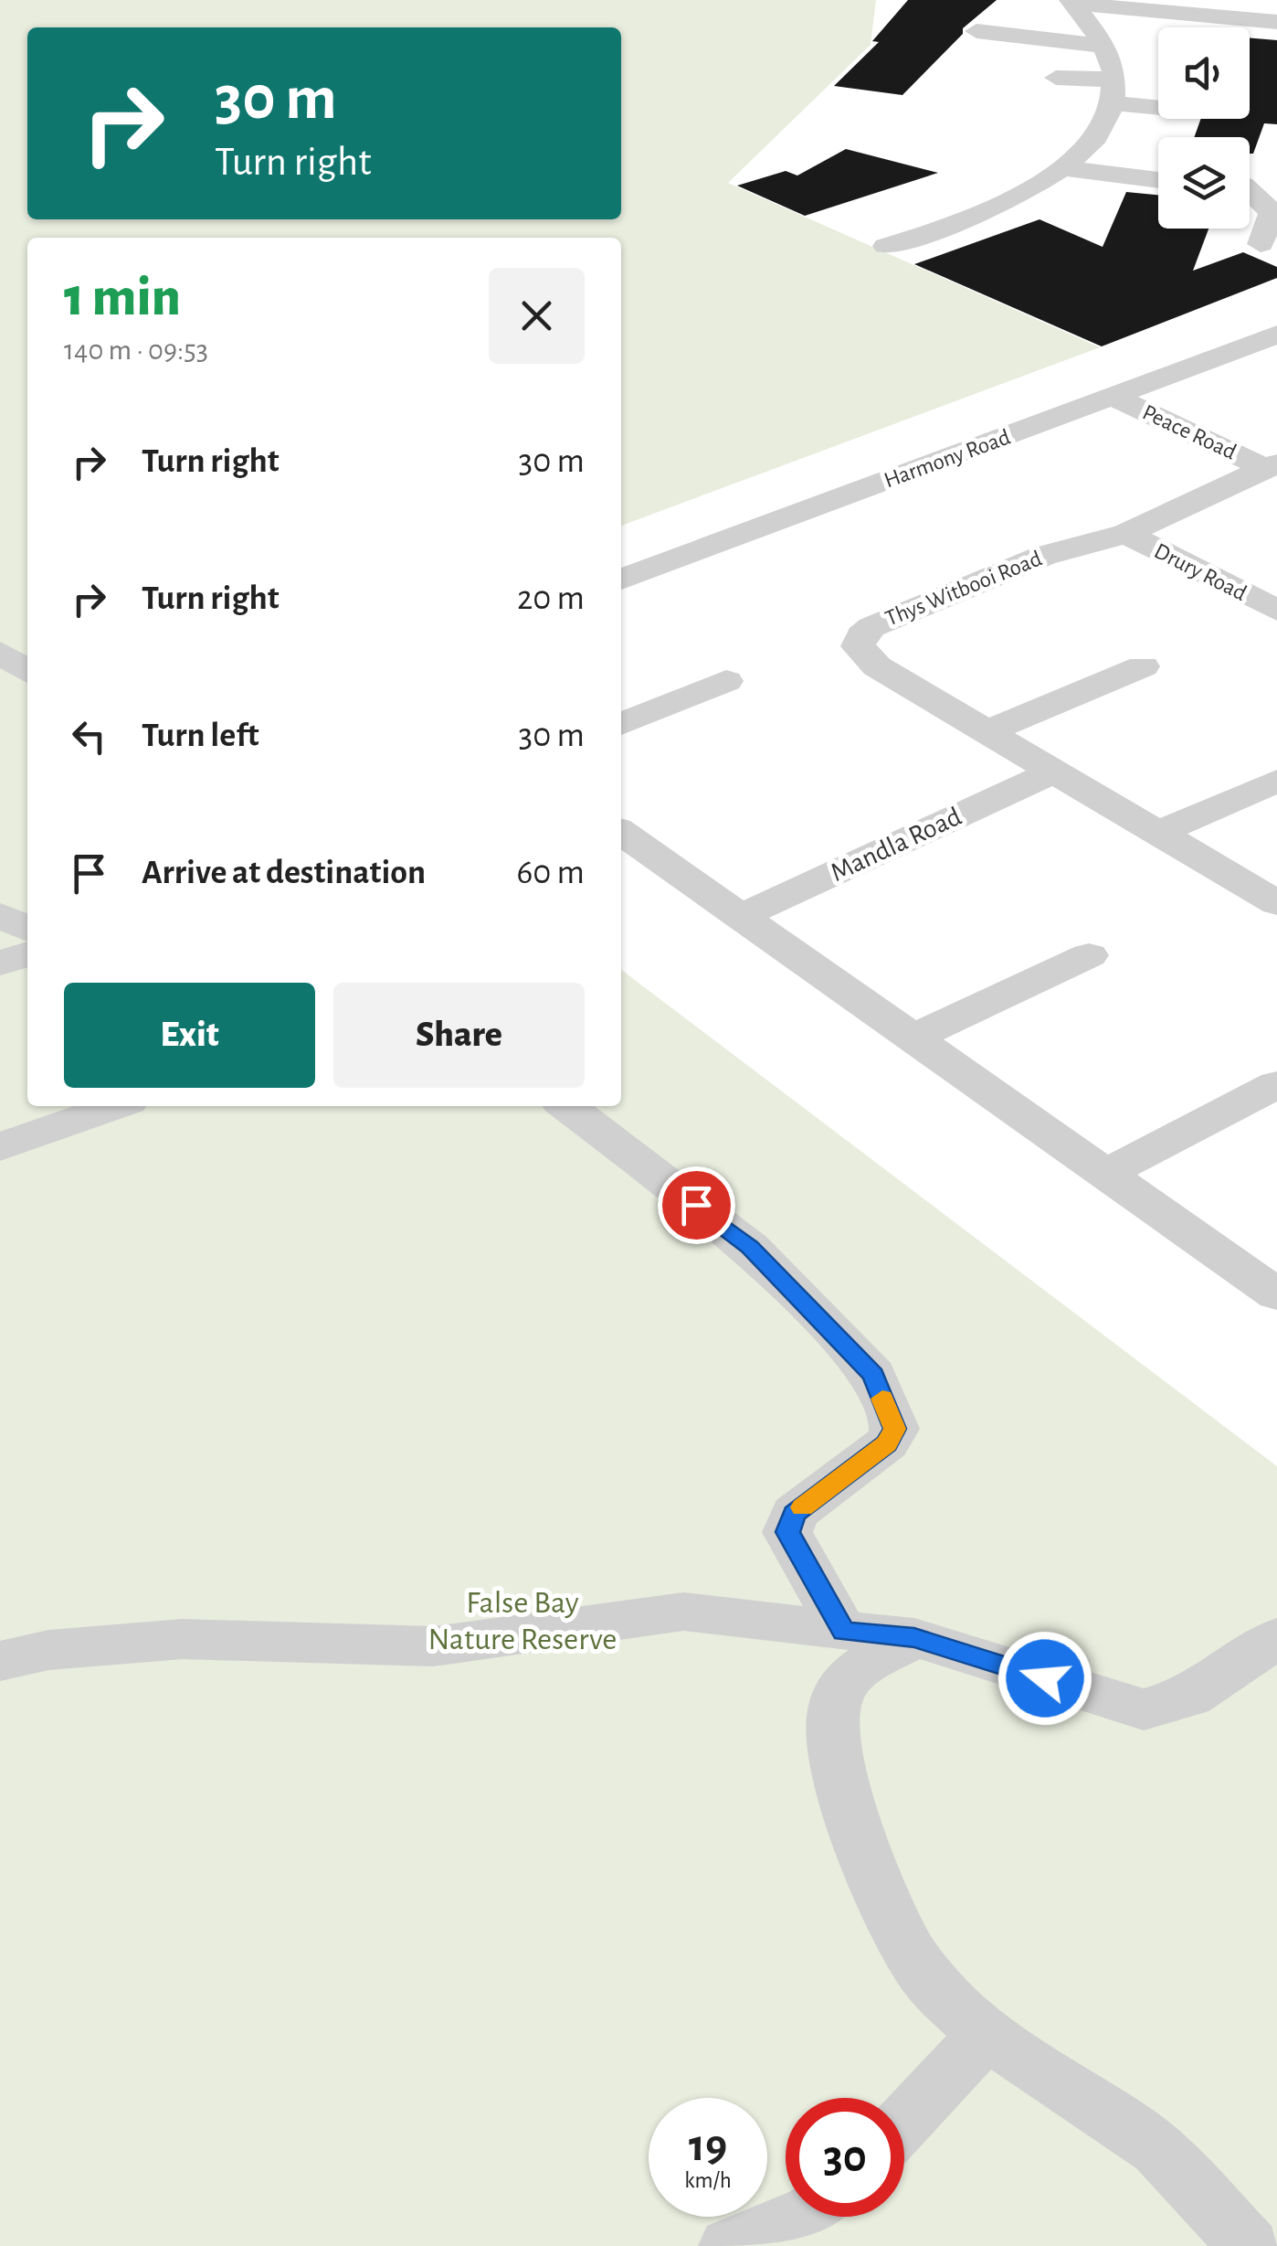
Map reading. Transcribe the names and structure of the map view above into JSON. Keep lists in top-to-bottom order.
{
  "streets": {
    "street": [
      "Peace Road",
      "Harmony Road",
      "Drury Road",
      "Thys Witbooi Road",
      "Mandla Road"
    ]
  },
  "crossings": [
    ["Peace Road", "Harmony Road"],
    ["Peace Road", "Drury Road"],
    ["Drury Road", "Thys Witbooi Road"],
    ["Thys Witbooi Road", "Mandla Road"]
  ],
  "parks": ["False Bay Nature Reserve"],
  "page": {
    "turn": ["30 m", "Turn right"],
    "heading": ["1 min", "140 m · 09:53"],
    "list": [
      {
        "name": "Turn right",
        "value": "30 m"
      },
      {
        "name": "Turn right",
        "value": "20 m"
      },
      {
        "name": "Turn left",
        "value": "30 m"
      },
      {
        "name": "Arrive at destination",
        "value": "60 m"
      }
    ],
    "buttons": ["Exit", "Share"],
    "speed": "19 km/h",
    "limit": "30"
  }
}
